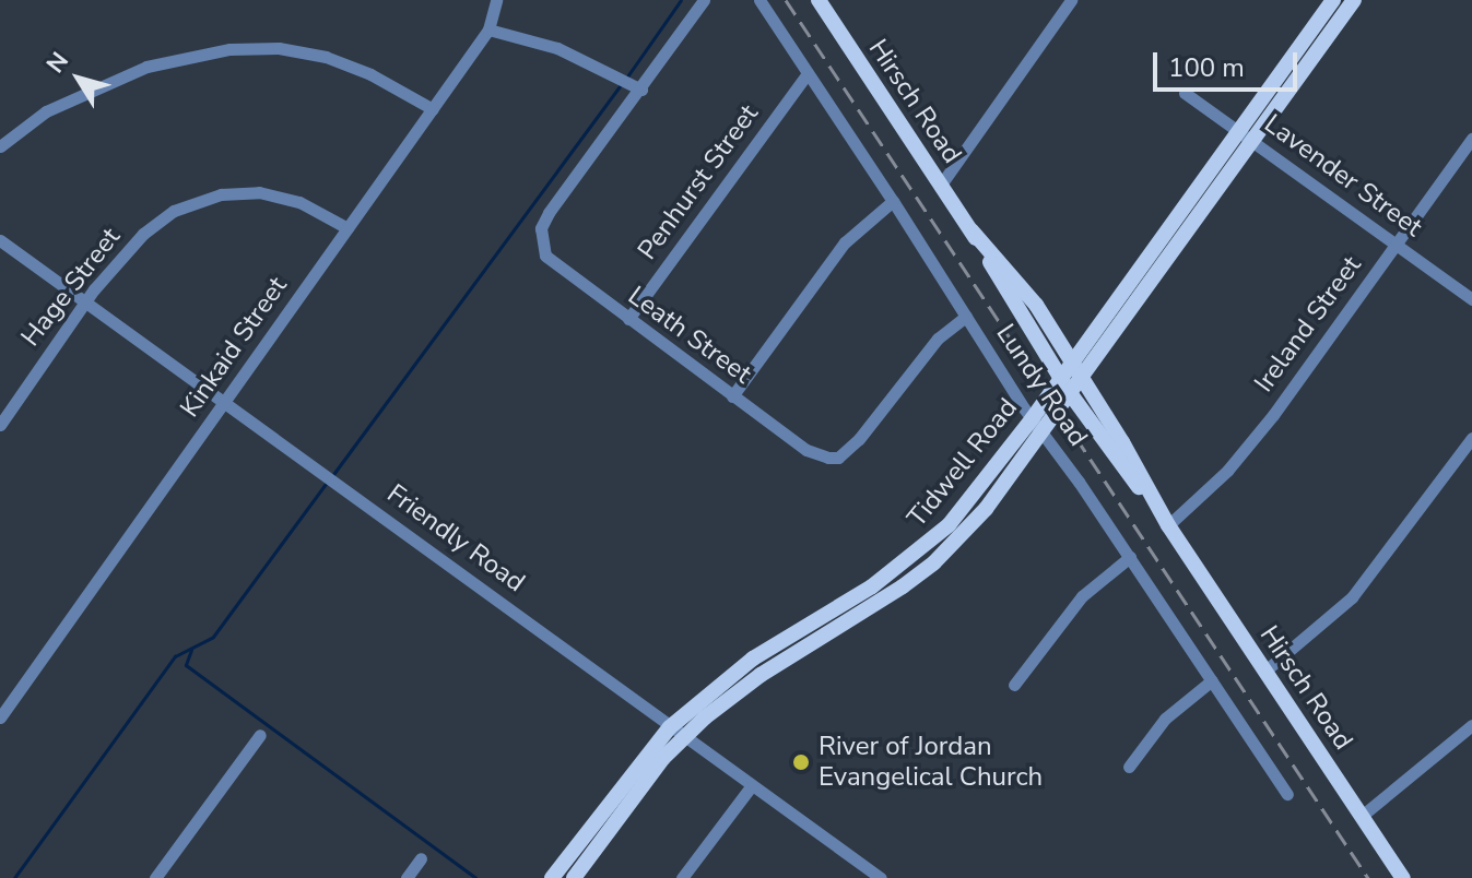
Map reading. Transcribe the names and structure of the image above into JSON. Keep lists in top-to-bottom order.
{
  "streets": {
    "main road": ["Hirsch Road", "Tidwell Road"],
    "street": [
      "Lavender Street",
      "Penhurst Street",
      "Hage Street",
      "Ireland Street",
      "Leath Street",
      "Kinkaid Street",
      "Lundy Road",
      "Friendly Road"
    ]
  },
  "crossings": [
    ["Hirsch Road", "Ireland Street"],
    ["Hirsch Road", "Tidwell Road"],
    ["Lavender Street", "Ireland Street"],
    ["Lavender Street", "Tidwell Road"],
    ["Penhurst Street", "Leath Street"],
    ["Penhurst Street", "Lundy Road"],
    ["Hage Street", "Kinkaid Street"],
    ["Hage Street", "Friendly Road"],
    ["Leath Street", "Lundy Road"],
    ["Kinkaid Street", "Friendly Road"],
    ["Lundy Road", "Tidwell Road"],
    ["Tidwell Road", "Friendly Road"]
  ],
  "places": ["River of Jordan Evangelical Church"],
  "scale_bar": "100 m",
  "north": "top left"
}
